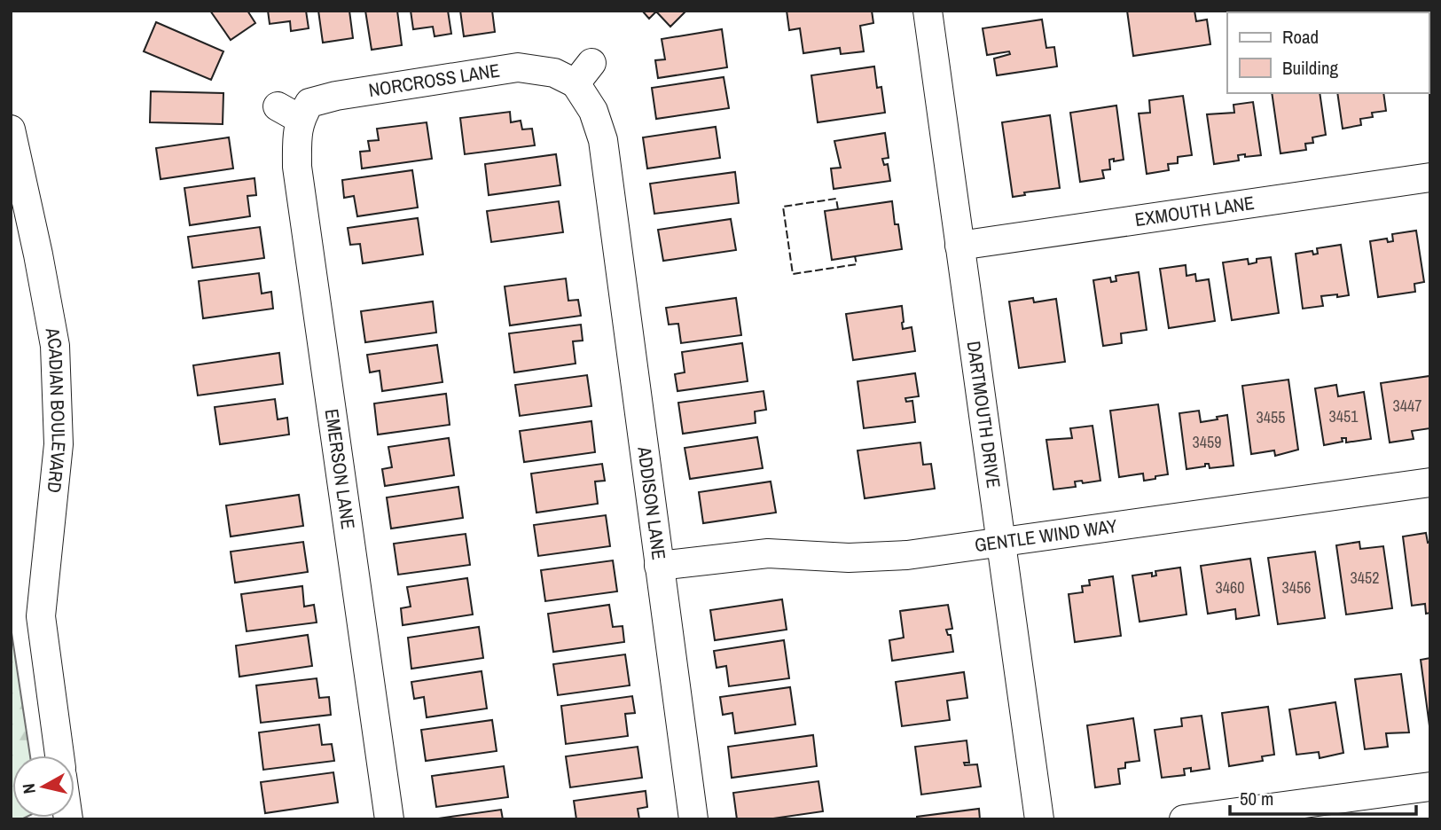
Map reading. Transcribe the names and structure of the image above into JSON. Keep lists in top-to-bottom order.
{
  "streets": {
    "street": [
      "NORCROSS LANE",
      "EXMOUTH LANE",
      "ACADIAN BOULEVARD",
      "DARTMOUTH DRIVE",
      "EMERSON LANE",
      "ADDISON LANE",
      "GENTLE WIND WAY"
    ]
  },
  "crossings": [
    ["NORCROSS LANE", "EMERSON LANE"],
    ["NORCROSS LANE", "ADDISON LANE"],
    ["EXMOUTH LANE", "DARTMOUTH DRIVE"],
    ["DARTMOUTH DRIVE", "GENTLE WIND WAY"],
    ["ADDISON LANE", "GENTLE WIND WAY"]
  ],
  "house_numbers": [
    "3447",
    "3451",
    "3455",
    "3459",
    "3452",
    "3460",
    "3456"
  ],
  "legend": ["Road", "Building"],
  "scale_bar": "50 m",
  "north": "left"
}
